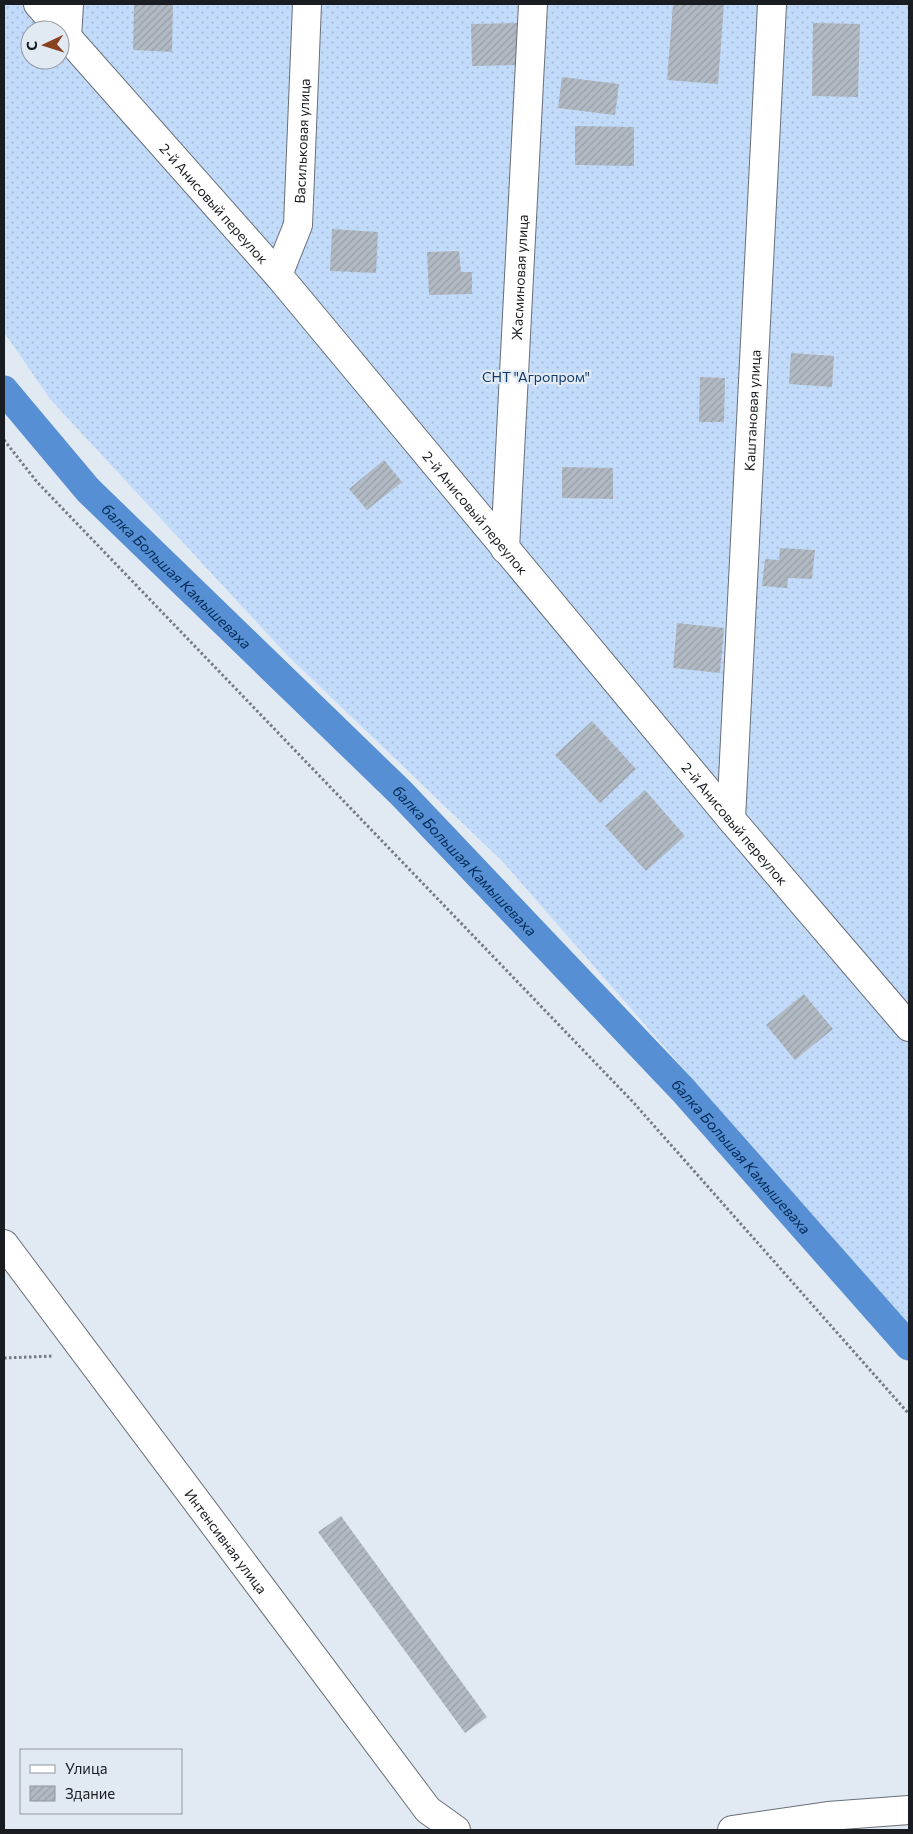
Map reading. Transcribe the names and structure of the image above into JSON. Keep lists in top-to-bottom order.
{
  "streets": {
    "lane": [
      "Васильковая улица",
      "2-й Анисовый переулок",
      "Жасминовая улица",
      "Каштановая улица",
      "Интенсивная улица"
    ]
  },
  "crossings": [
    ["Васильковая улица", "2-й Анисовый переулок"],
    ["2-й Анисовый переулок", "Жасминовая улица"],
    ["2-й Анисовый переулок", "Каштановая улица"]
  ],
  "water": ["балка Большая Камышеваха"],
  "parks": ["СНТ \"Агропром\""],
  "legend": ["Улица", "Здание"],
  "north": "left"
}
